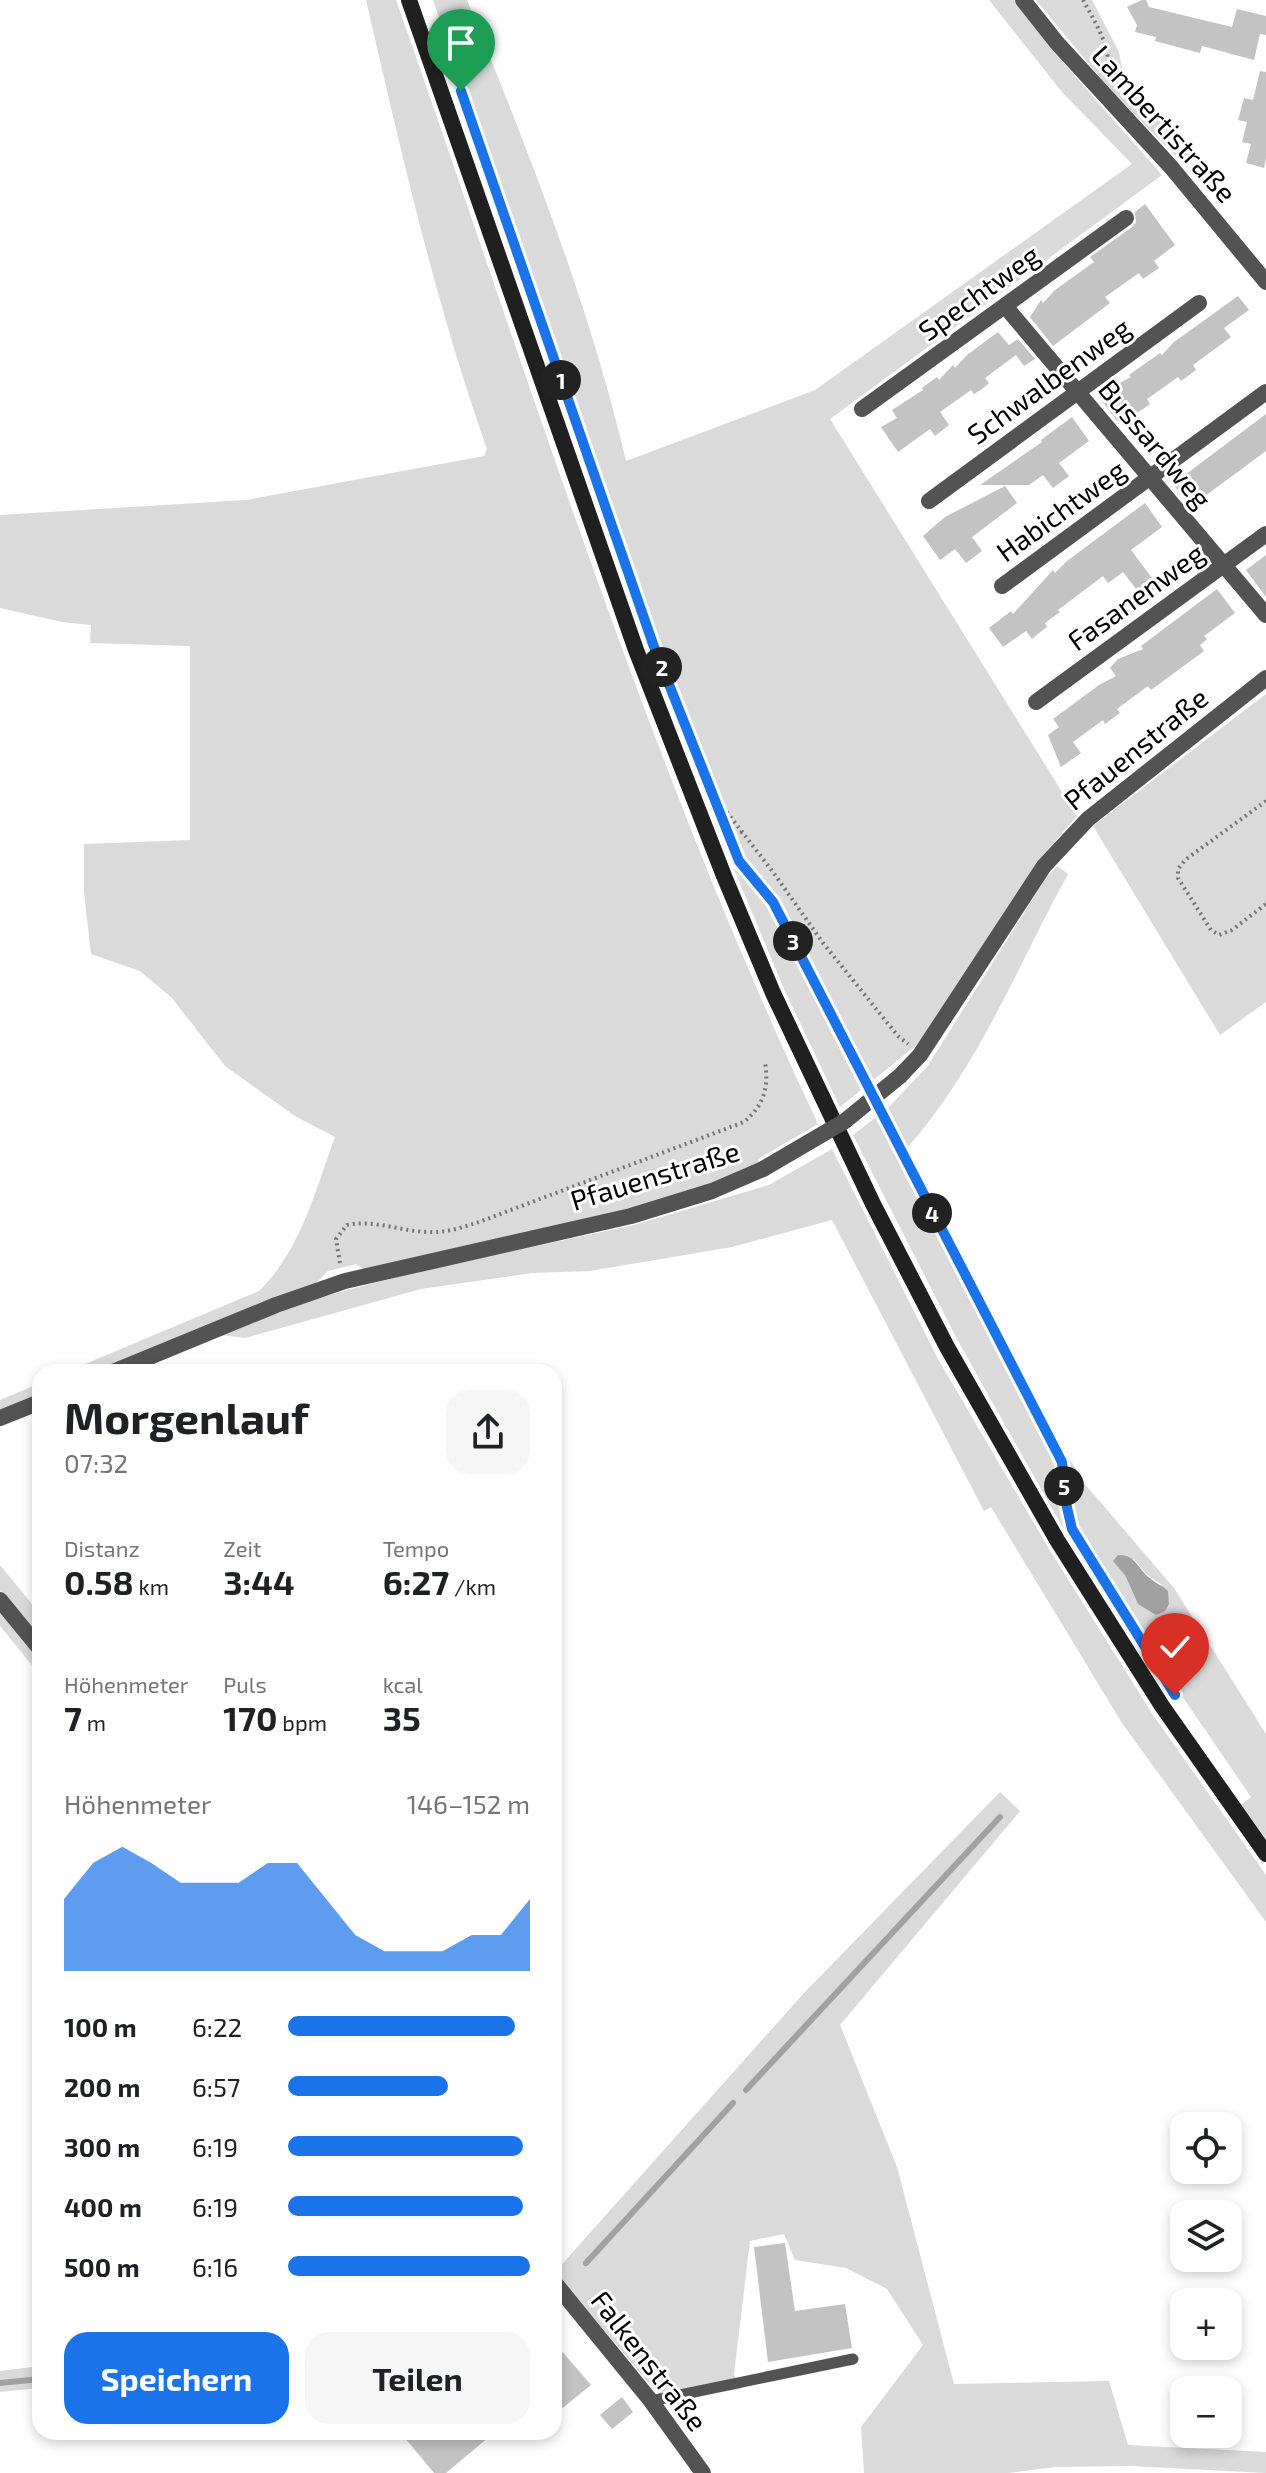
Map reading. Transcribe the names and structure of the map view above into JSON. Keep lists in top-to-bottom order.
{
  "streets": {
    "street": [
      "Lambertistraße",
      "Spechtweg",
      "Schwalbenweg",
      "Bussardweg",
      "Habichtweg",
      "Fasanenweg",
      "Pfauenstraße",
      "Falkenstraße"
    ]
  },
  "crossings": [
    ["Spechtweg", "Bussardweg"],
    ["Schwalbenweg", "Bussardweg"],
    ["Bussardweg", "Habichtweg"],
    ["Bussardweg", "Fasanenweg"]
  ],
  "page": {
    "pins": [
      "1",
      "2",
      "3",
      "4",
      "5"
    ],
    "heading": ["Morgenlauf", "07:32"],
    "stats": [
      ["Distanz", "0.58 km"],
      ["Zeit", "3:44"],
      ["Tempo", "6:27 /km"],
      ["Höhenmeter", "7 m"],
      ["Puls", "170 bpm"],
      ["kcal", "35"]
    ],
    "chart": ["Höhenmeter", "146–152 m"],
    "list": [
      {
        "name": "100 m",
        "note": "6:22"
      },
      {
        "name": "200 m",
        "note": "6:57"
      },
      {
        "name": "300 m",
        "note": "6:19"
      },
      {
        "name": "400 m",
        "note": "6:19"
      },
      {
        "name": "500 m",
        "note": "6:16"
      }
    ],
    "map_buttons": ["+", "−"],
    "buttons": ["Speichern", "Teilen"]
  }
}
